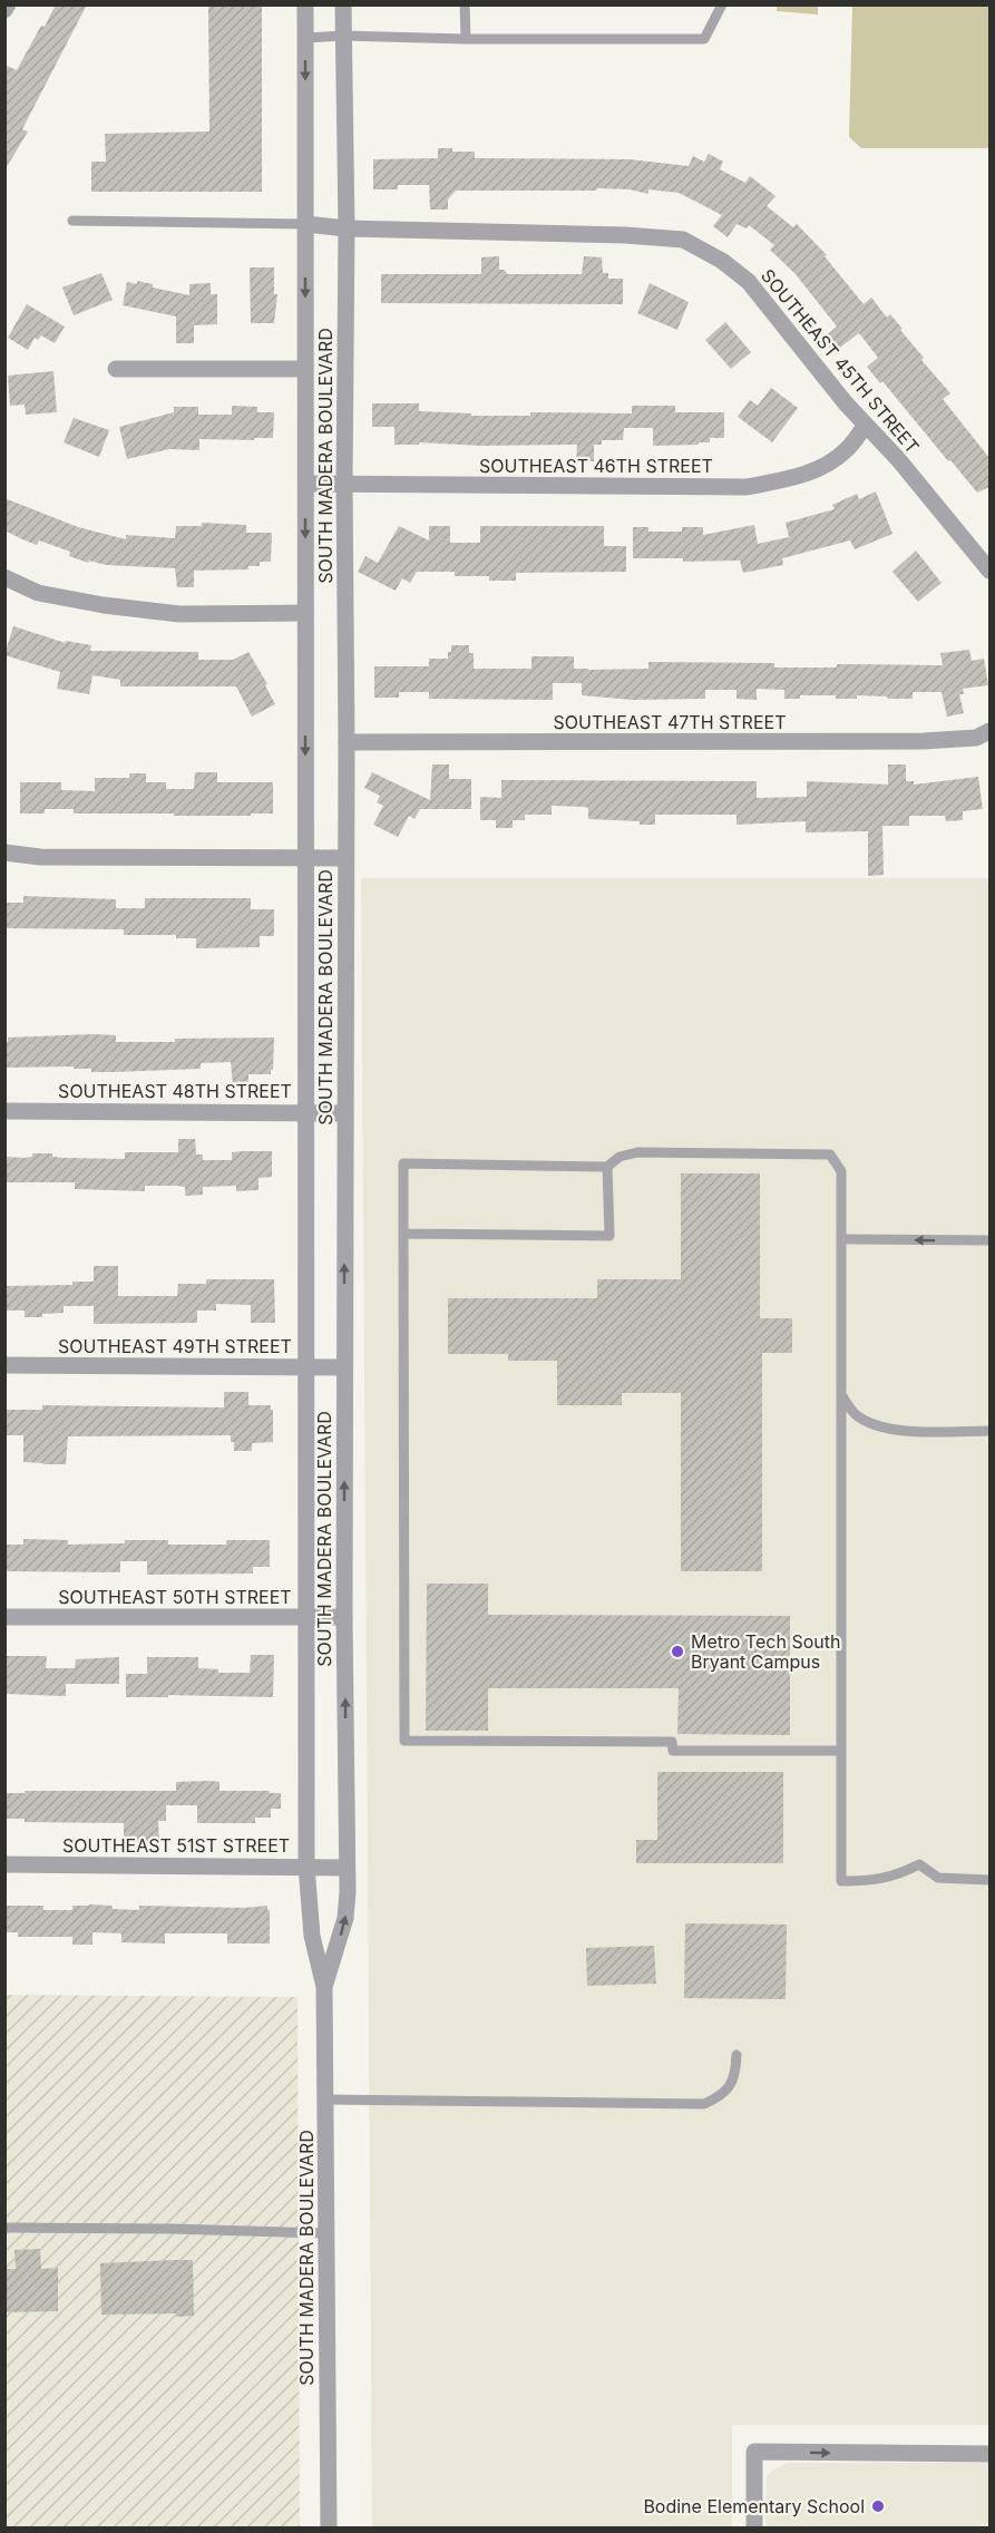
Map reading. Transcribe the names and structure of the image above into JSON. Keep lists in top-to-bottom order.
{
  "streets": {
    "street": [
      "SOUTHEAST 45TH STREET",
      "SOUTH MADERA BOULEVARD",
      "SOUTHEAST 46TH STREET",
      "SOUTHEAST 47TH STREET",
      "SOUTHEAST 48TH STREET",
      "SOUTHEAST 49TH STREET",
      "SOUTHEAST 50TH STREET",
      "SOUTHEAST 51ST STREET"
    ]
  },
  "crossings": [
    ["SOUTHEAST 45TH STREET", "SOUTH MADERA BOULEVARD"],
    ["SOUTHEAST 45TH STREET", "SOUTHEAST 46TH STREET"],
    ["SOUTH MADERA BOULEVARD", "SOUTHEAST 46TH STREET"],
    ["SOUTH MADERA BOULEVARD", "SOUTHEAST 47TH STREET"],
    ["SOUTH MADERA BOULEVARD", "SOUTHEAST 48TH STREET"],
    ["SOUTH MADERA BOULEVARD", "SOUTHEAST 49TH STREET"],
    ["SOUTH MADERA BOULEVARD", "SOUTHEAST 50TH STREET"],
    ["SOUTH MADERA BOULEVARD", "SOUTHEAST 51ST STREET"]
  ],
  "places": ["Metro Tech South Bryant Campus", "Bodine Elementary School"]
}
